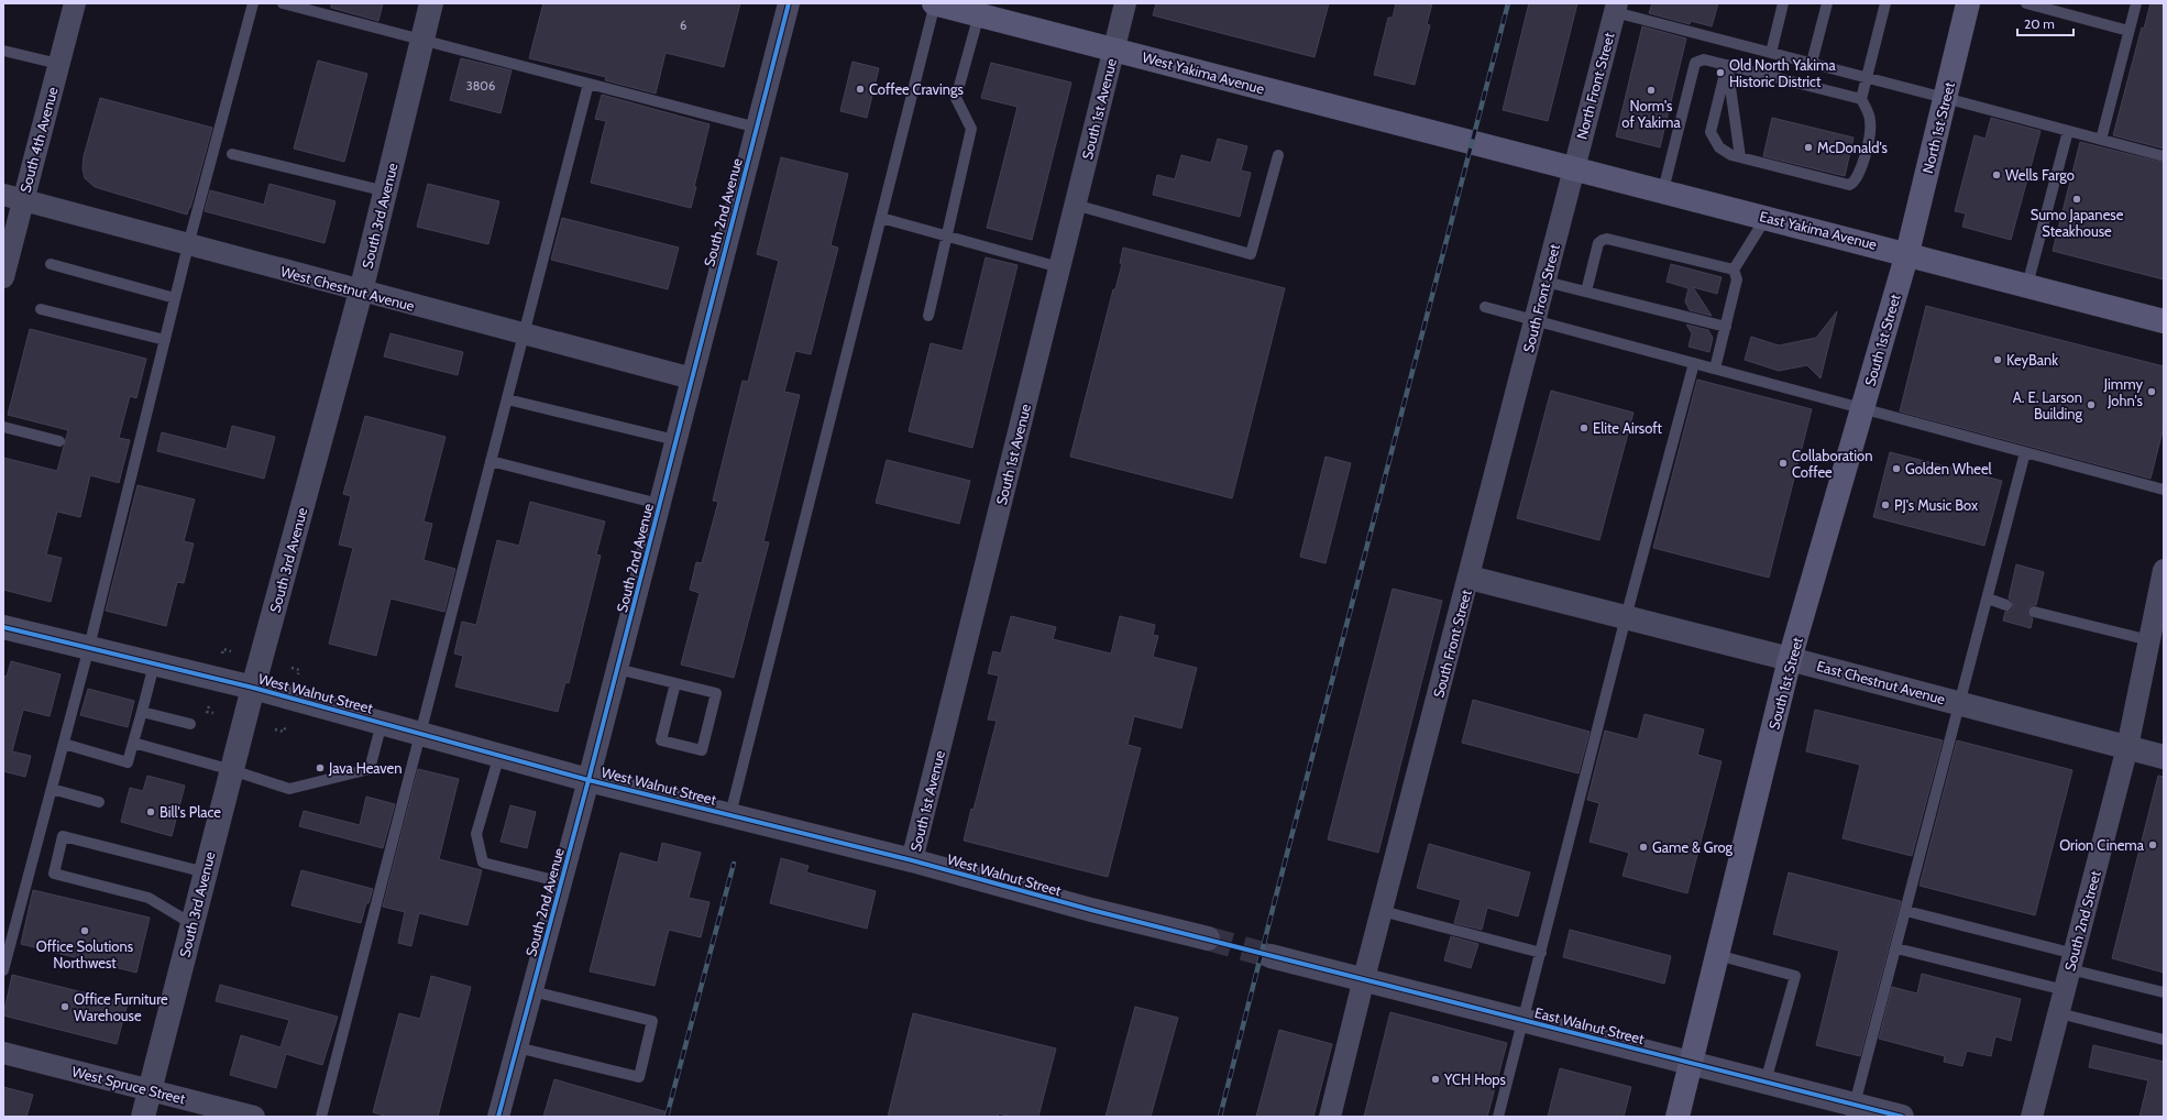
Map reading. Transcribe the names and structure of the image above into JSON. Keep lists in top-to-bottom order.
{
  "streets": {
    "main road": [
      "West Yakima Avenue",
      "North 1st Street",
      "East Yakima Avenue",
      "South 1st Street"
    ],
    "street": [
      "North Front Street",
      "South 1st Avenue",
      "South 4th Avenue",
      "South 2nd Avenue",
      "South 3rd Avenue",
      "West Chestnut Avenue",
      "South Front Street",
      "East Chestnut Avenue",
      "West Walnut Street",
      "South 2nd Street",
      "East Walnut Street",
      "West Spruce Street"
    ]
  },
  "crossings": [
    ["West Yakima Avenue", "South 1st Avenue"],
    ["West Yakima Avenue", "East Yakima Avenue"],
    ["North Front Street", "East Yakima Avenue"],
    ["North Front Street", "South Front Street"],
    ["South 1st Avenue", "West Walnut Street"],
    ["North 1st Street", "East Yakima Avenue"],
    ["North 1st Street", "South 1st Street"],
    ["South 4th Avenue", "West Chestnut Avenue"],
    ["South 2nd Avenue", "West Chestnut Avenue"],
    ["South 2nd Avenue", "West Walnut Street"],
    ["South 3rd Avenue", "West Chestnut Avenue"],
    ["South 3rd Avenue", "West Walnut Street"],
    ["South 3rd Avenue", "West Spruce Street"],
    ["East Yakima Avenue", "South Front Street"],
    ["East Yakima Avenue", "South 1st Street"],
    ["South Front Street", "East Chestnut Avenue"],
    ["South Front Street", "East Walnut Street"],
    ["South 1st Street", "East Chestnut Avenue"],
    ["South 1st Street", "East Walnut Street"],
    ["East Chestnut Avenue", "South 2nd Street"]
  ],
  "places": [
    "Old North Yakima Historic District",
    "Coffee Cravings",
    "Norm's of Yakima",
    "McDonald's",
    "Wells Fargo",
    "Sumo Japanese Steakhouse",
    "KeyBank",
    "Jimmy John's",
    "A. E. Larson Building",
    "Elite Airsoft",
    "Collaboration Coffee",
    "Golden Wheel",
    "PJ's Music Box",
    "Java Heaven",
    "Bill's Place",
    "Orion Cinema",
    "Game & Grog",
    "Office Solutions Northwest",
    "Office Furniture Warehouse",
    "YCH Hops"
  ],
  "house_numbers": ["6", "3806"],
  "scale_bar": "20 m"
}
